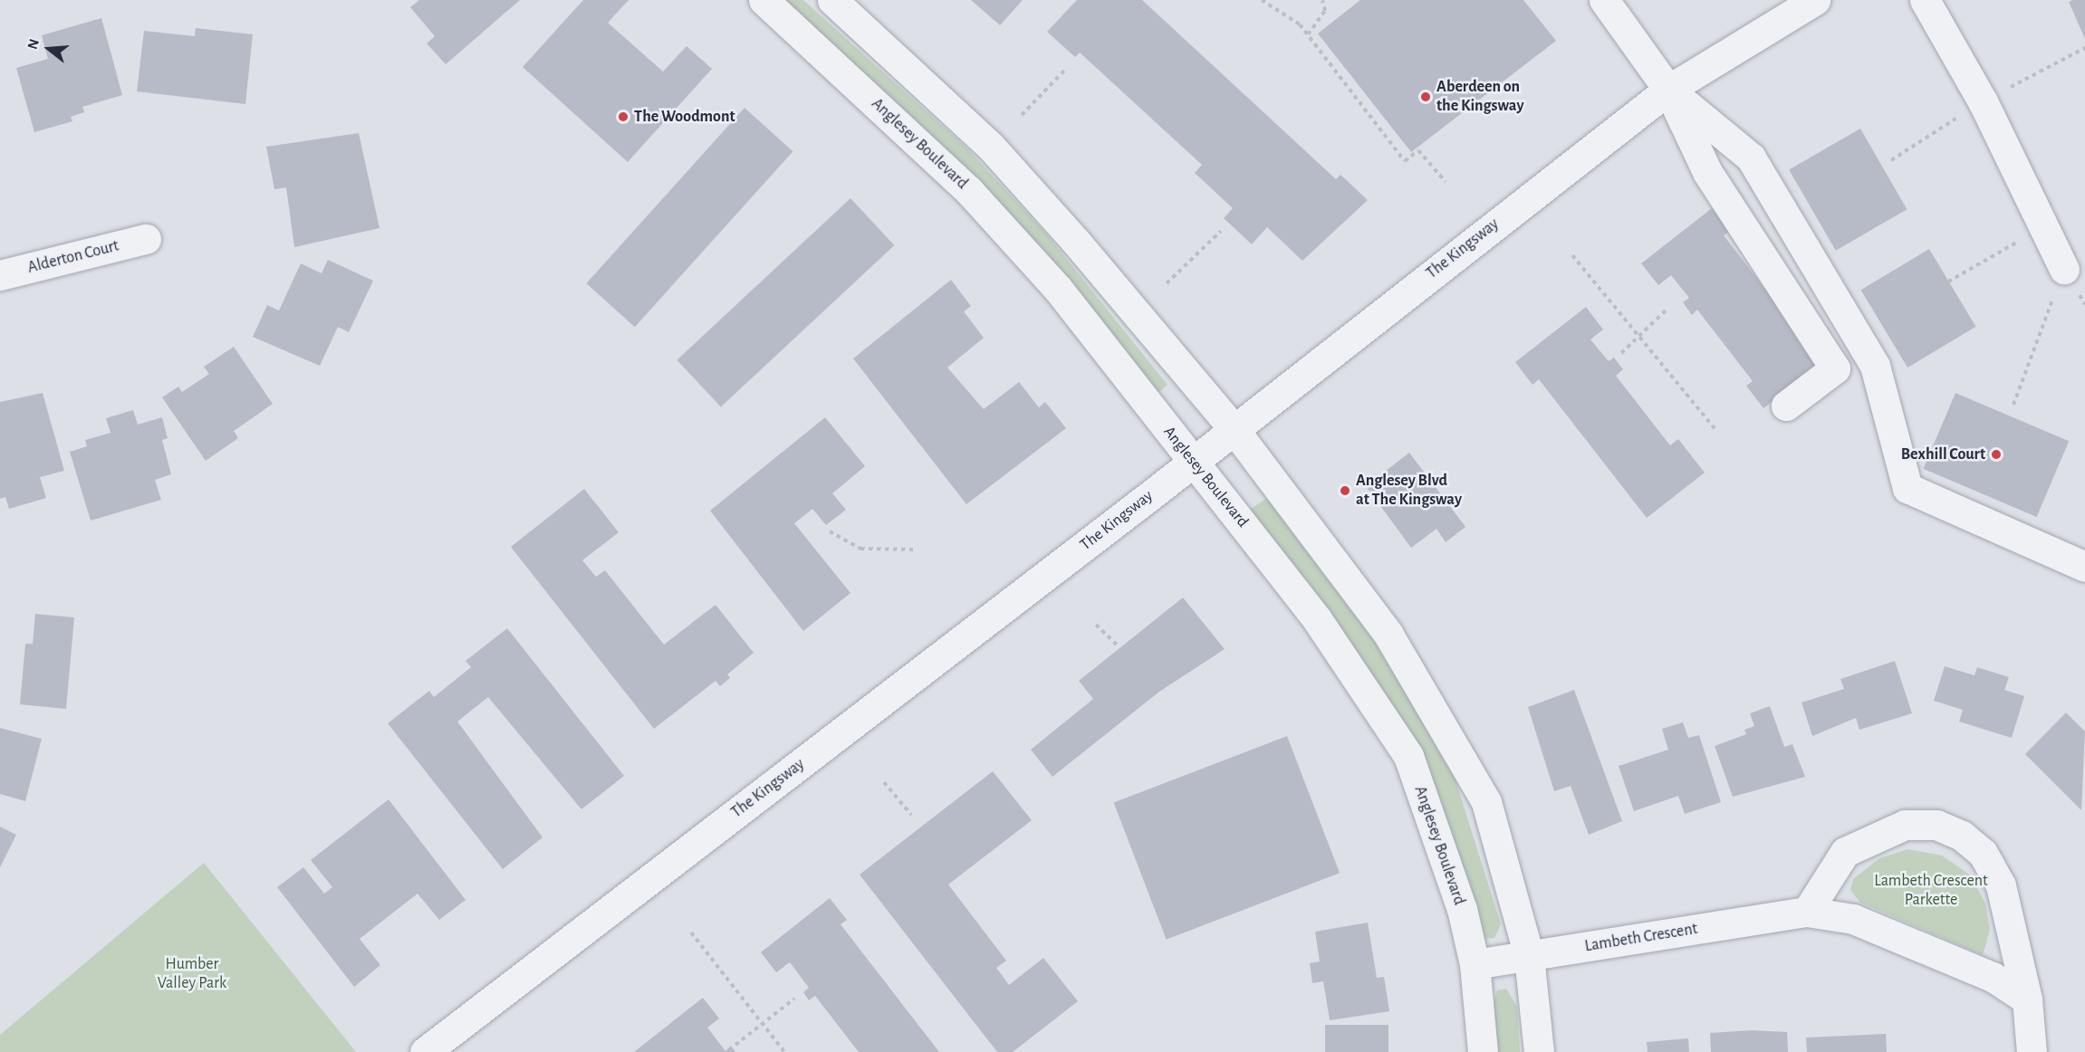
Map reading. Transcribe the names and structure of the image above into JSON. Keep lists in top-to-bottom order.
{
  "streets": {
    "street": [
      "Anglesey Boulevard",
      "The Kingsway",
      "Alderton Court",
      "Lambeth Crescent"
    ]
  },
  "crossings": [
    ["Anglesey Boulevard", "The Kingsway"],
    ["Anglesey Boulevard", "Lambeth Crescent"]
  ],
  "parks": ["Lambeth Crescent Parkette", "Humber Valley Park"],
  "places": [
    "Aberdeen on the Kingsway",
    "The Woodmont",
    "Bexhill Court",
    "Anglesey Blvd at The Kingsway"
  ],
  "north": "left"
}
